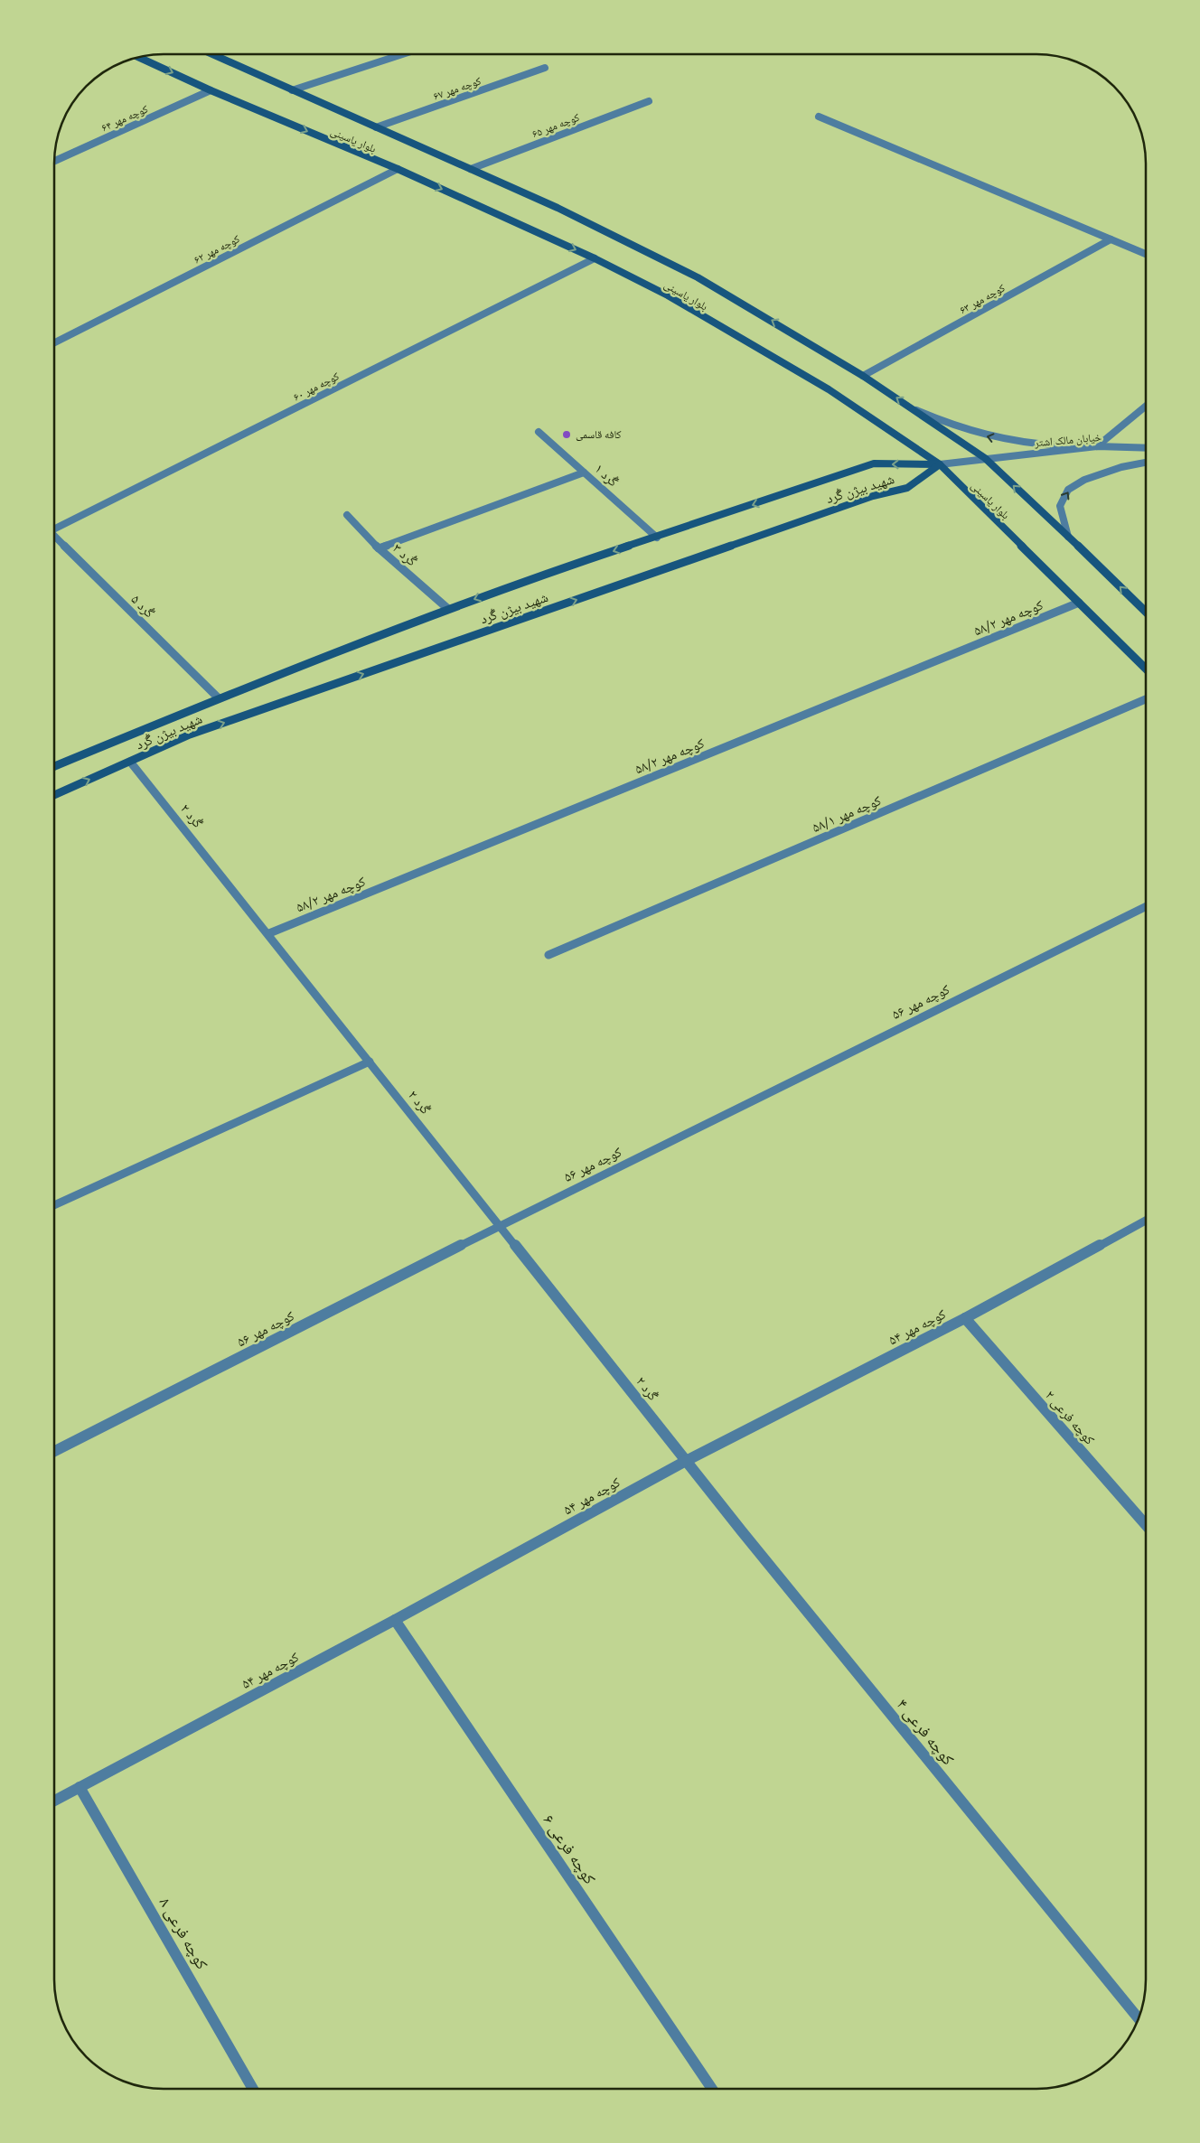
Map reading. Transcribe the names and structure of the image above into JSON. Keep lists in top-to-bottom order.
{
  "streets": {
    "main road": ["بلوار یاسینی", "شهید بیژن گُرد"],
    "street": [
      "کوچه مهر ۶۷",
      "کوچه مهر ۶۴",
      "کوچه مهر ۶۵",
      "کوچه مهر ۶۲",
      "کوچه مهر ۶۳",
      "کوچه مهر ۶۰",
      "خیابان مالک اشتر",
      "گُرد ۱",
      "گُرد ۳",
      "گُرد ۵",
      "کوچه مهر ۵۸/۲",
      "کوچه مهر ۵۸/۱",
      "گُرد ۲",
      "کوچه مهر ۵۶",
      "کوچه مهر ۵۴",
      "کوچه فرعی ۲",
      "کوچه فرعی ۴",
      "کوچه فرعی ۶",
      "کوچه فرعی ۸"
    ]
  },
  "crossings": [
    ["کوچه مهر ۶۷", "بلوار یاسینی"],
    ["کوچه مهر ۶۴", "بلوار یاسینی"],
    ["کوچه مهر ۶۵", "بلوار یاسینی"],
    ["بلوار یاسینی", "کوچه مهر ۶۲"],
    ["بلوار یاسینی", "کوچه مهر ۶۳"],
    ["بلوار یاسینی", "کوچه مهر ۶۰"],
    ["بلوار یاسینی", "خیابان مالک اشتر"],
    ["بلوار یاسینی", "شهید بیژن گُرد"],
    ["بلوار یاسینی", "کوچه مهر ۵۸/۲"],
    ["خیابان مالک اشتر", "شهید بیژن گُرد"],
    ["گُرد ۱", "شهید بیژن گُرد"],
    ["شهید بیژن گُرد", "گُرد ۳"],
    ["شهید بیژن گُرد", "گُرد ۵"],
    ["شهید بیژن گُرد", "گُرد ۲"],
    ["کوچه مهر ۵۸/۲", "گُرد ۲"],
    ["گُرد ۲", "کوچه مهر ۵۶"],
    ["گُرد ۲", "کوچه مهر ۵۴"],
    ["گُرد ۲", "کوچه فرعی ۴"],
    ["کوچه مهر ۵۴", "کوچه فرعی ۲"],
    ["کوچه مهر ۵۴", "کوچه فرعی ۴"],
    ["کوچه مهر ۵۴", "کوچه فرعی ۶"],
    ["کوچه مهر ۵۴", "کوچه فرعی ۸"]
  ],
  "places": ["کافه قاسمی"]
}
